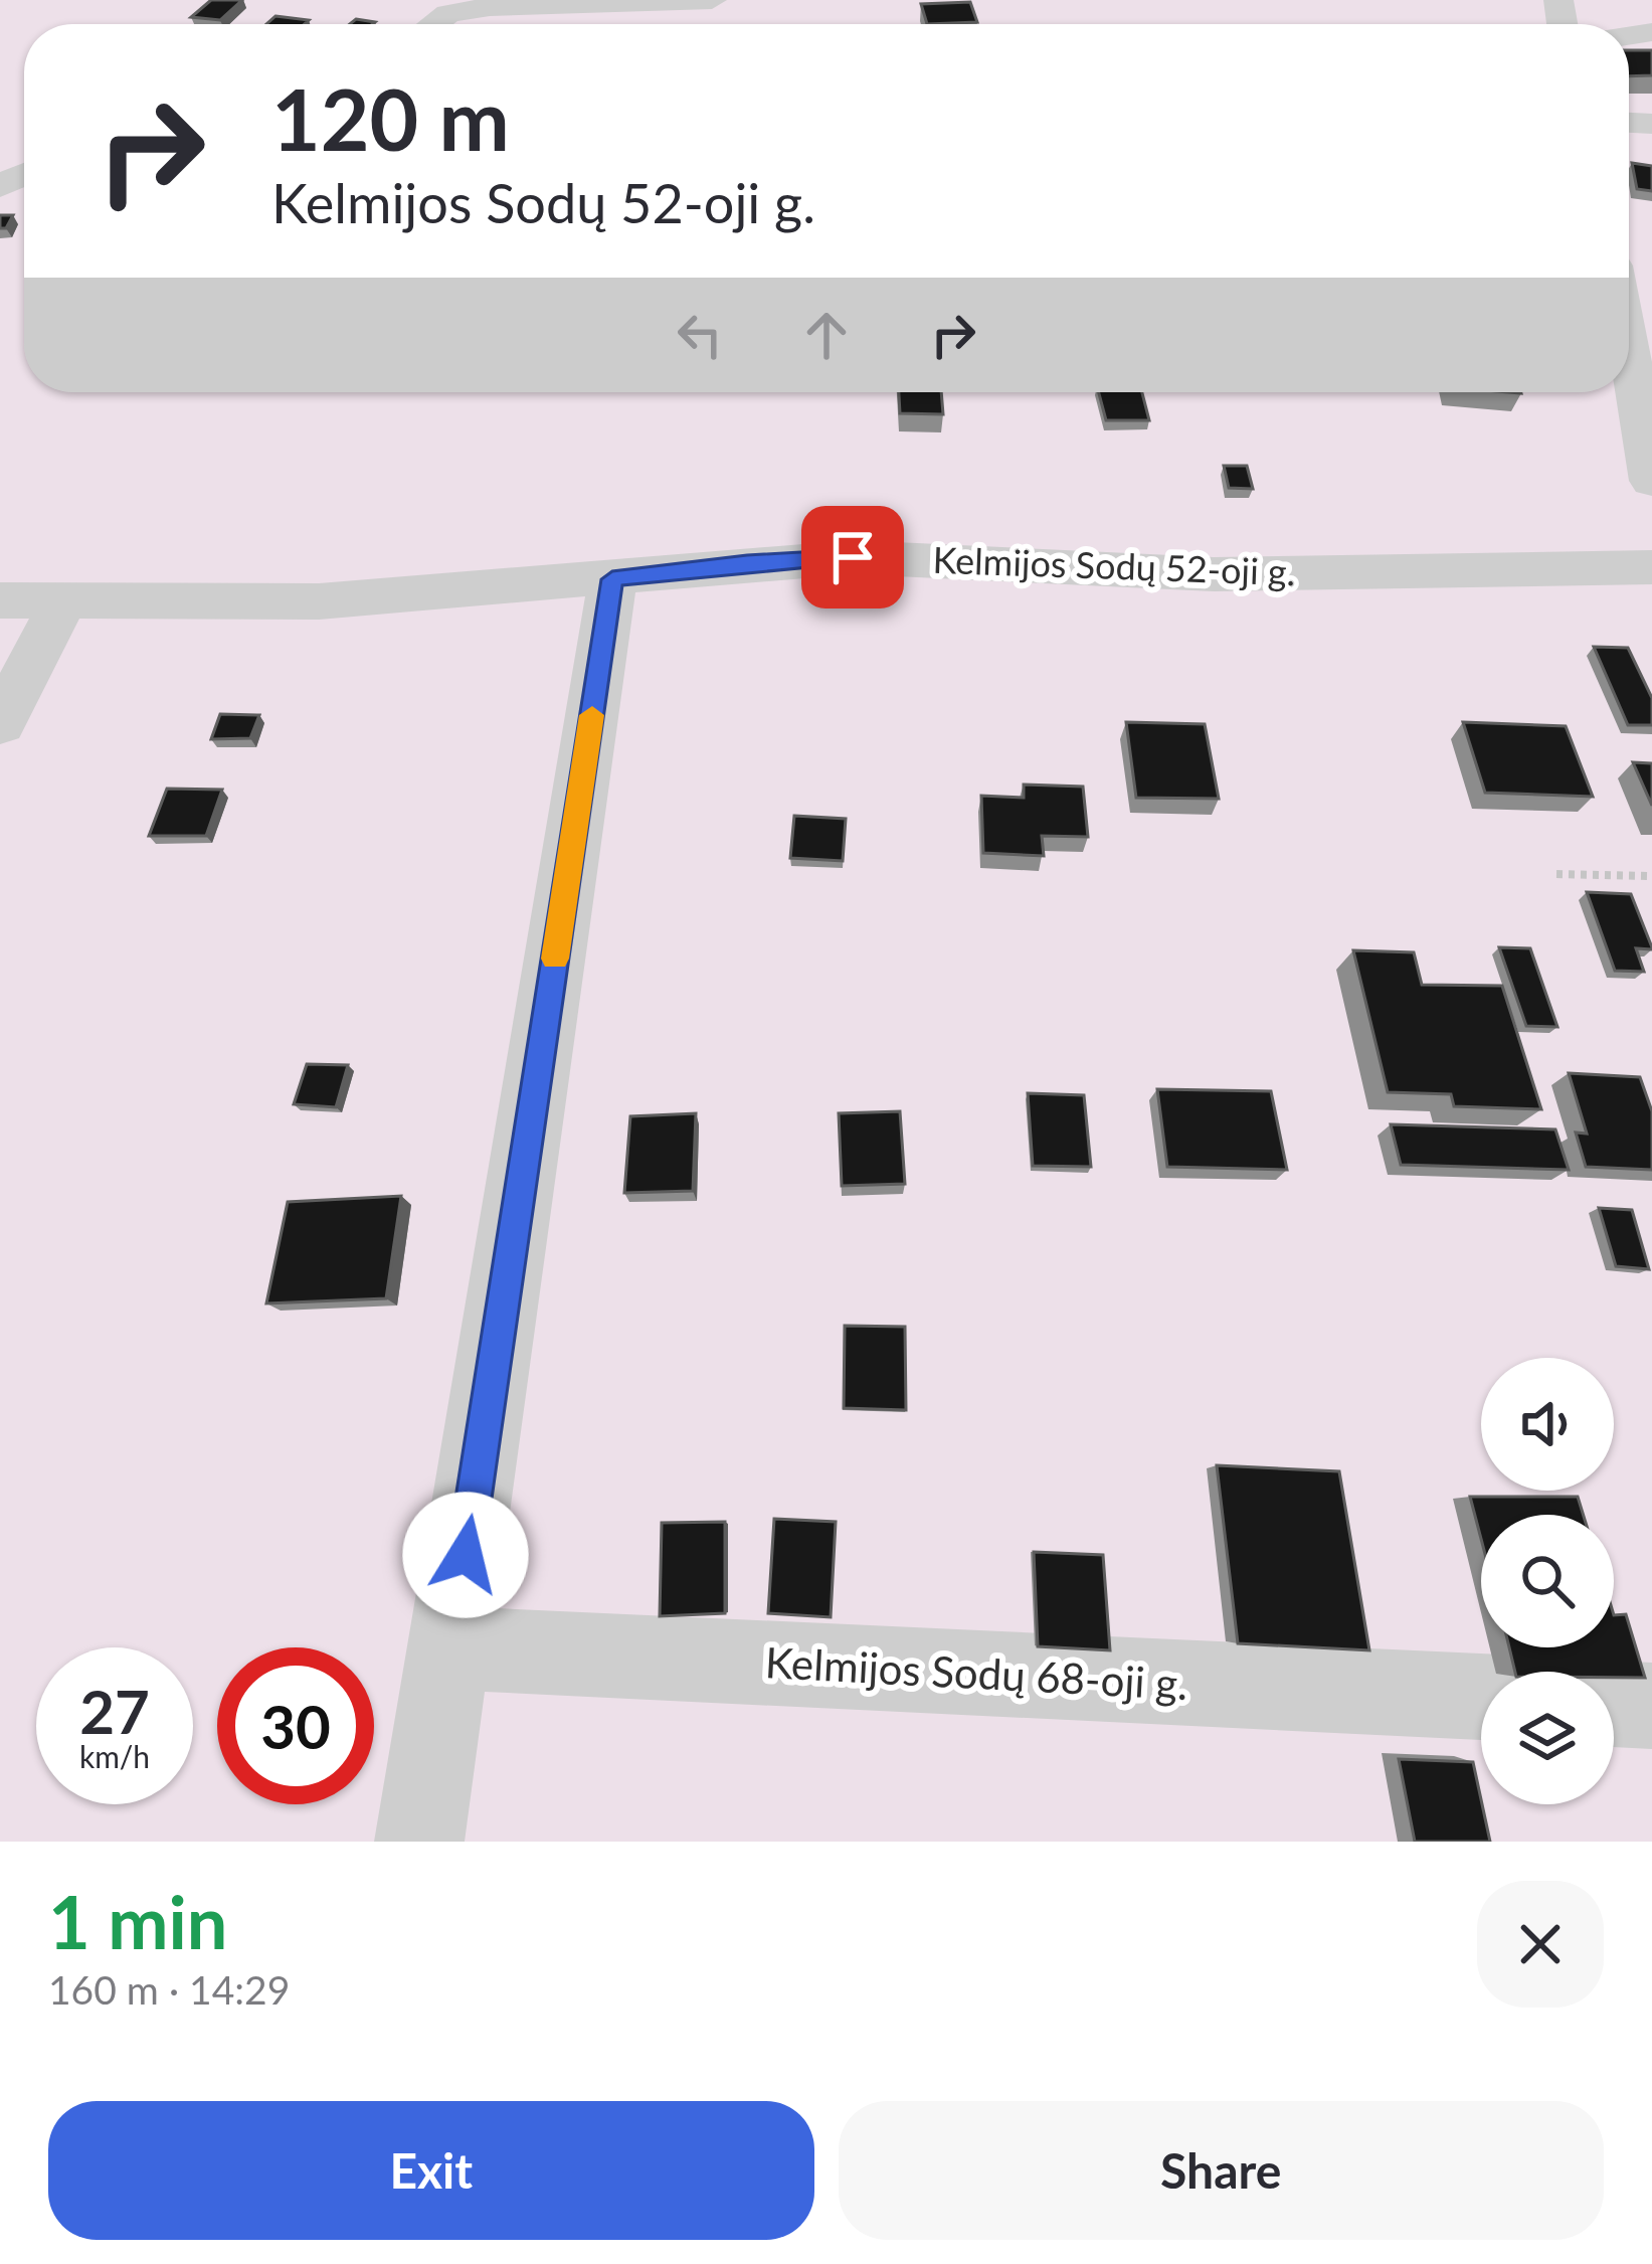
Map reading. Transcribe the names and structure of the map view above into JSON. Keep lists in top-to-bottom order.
{
  "streets": {
    "street": ["Kelmijos Sodų 52-oji g.", "Kelmijos Sodų 68-oji g."]
  },
  "page": {
    "turn": ["120 m", "Kelmijos Sodų 52-oji g."],
    "speed": "27 km/h",
    "limit": "30",
    "heading": ["1 min", "160 m · 14:29"],
    "buttons": ["Exit", "Share"]
  }
}
